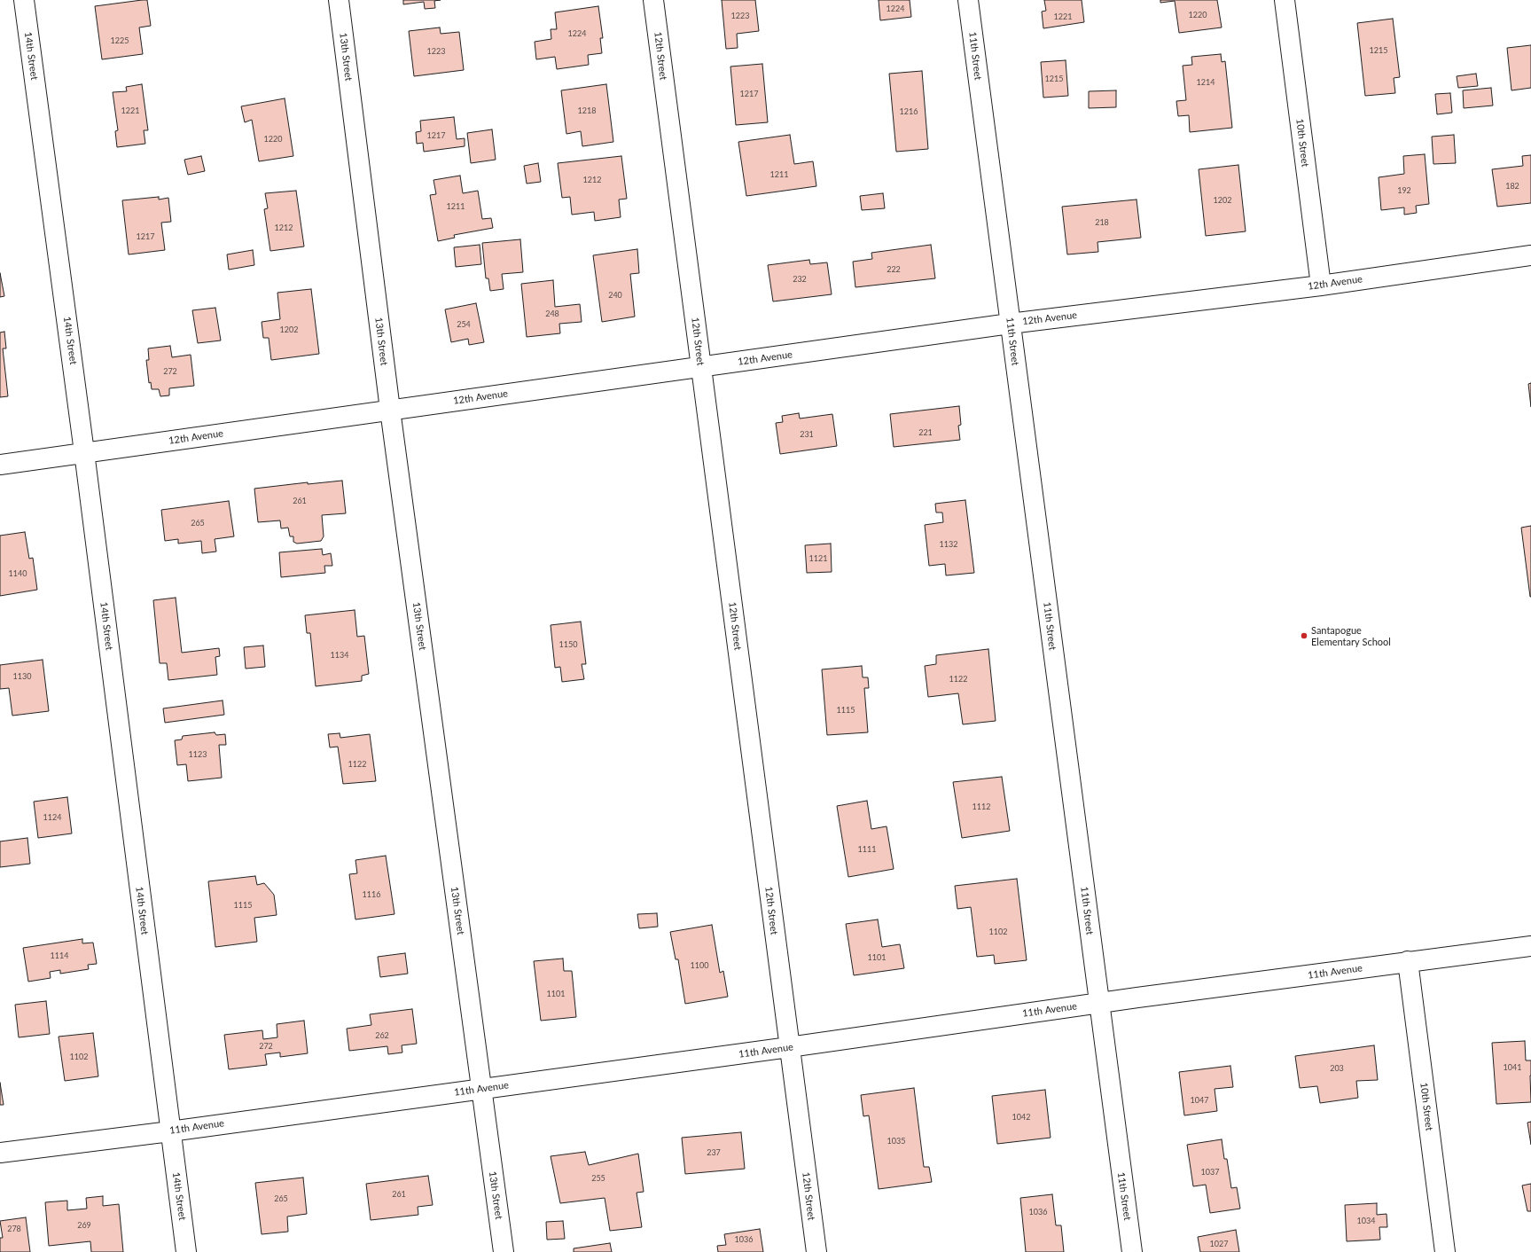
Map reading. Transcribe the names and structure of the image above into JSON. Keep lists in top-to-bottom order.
{
  "streets": {
    "street": [
      "14th Street",
      "12th Street",
      "11th Street",
      "13th Street",
      "10th Street",
      "12th Avenue",
      "11th Avenue"
    ]
  },
  "crossings": [
    ["14th Street", "12th Avenue"],
    ["14th Street", "11th Avenue"],
    ["12th Street", "12th Avenue"],
    ["12th Street", "11th Avenue"],
    ["11th Street", "12th Avenue"],
    ["11th Street", "11th Avenue"],
    ["13th Street", "12th Avenue"],
    ["13th Street", "11th Avenue"],
    ["10th Street", "12th Avenue"],
    ["10th Street", "11th Avenue"]
  ],
  "places": ["Santapogue Elementary School"],
  "house_numbers": [
    "1224",
    "1220",
    "1223",
    "1221",
    "1224",
    "1225",
    "1215",
    "1223",
    "1215",
    "1214",
    "1217",
    "1221",
    "1218",
    "1216",
    "1217",
    "1220",
    "1211",
    "1212",
    "182",
    "192",
    "1202",
    "1211",
    "218",
    "1212",
    "1217",
    "222",
    "232",
    "240",
    "248",
    "254",
    "1202",
    "272",
    "221",
    "231",
    "261",
    "265",
    "1132",
    "1121",
    "1140",
    "1150",
    "1134",
    "1130",
    "1122",
    "1115",
    "1123",
    "1122",
    "1112",
    "1124",
    "1111",
    "1116",
    "1115",
    "1102",
    "1114",
    "1101",
    "1100",
    "1101",
    "262",
    "272",
    "1102",
    "1041",
    "203",
    "1047",
    "1042",
    "1035",
    "237",
    "1037",
    "255",
    "261",
    "265",
    "1036",
    "1034",
    "269",
    "278",
    "1036",
    "1027"
  ]
}
